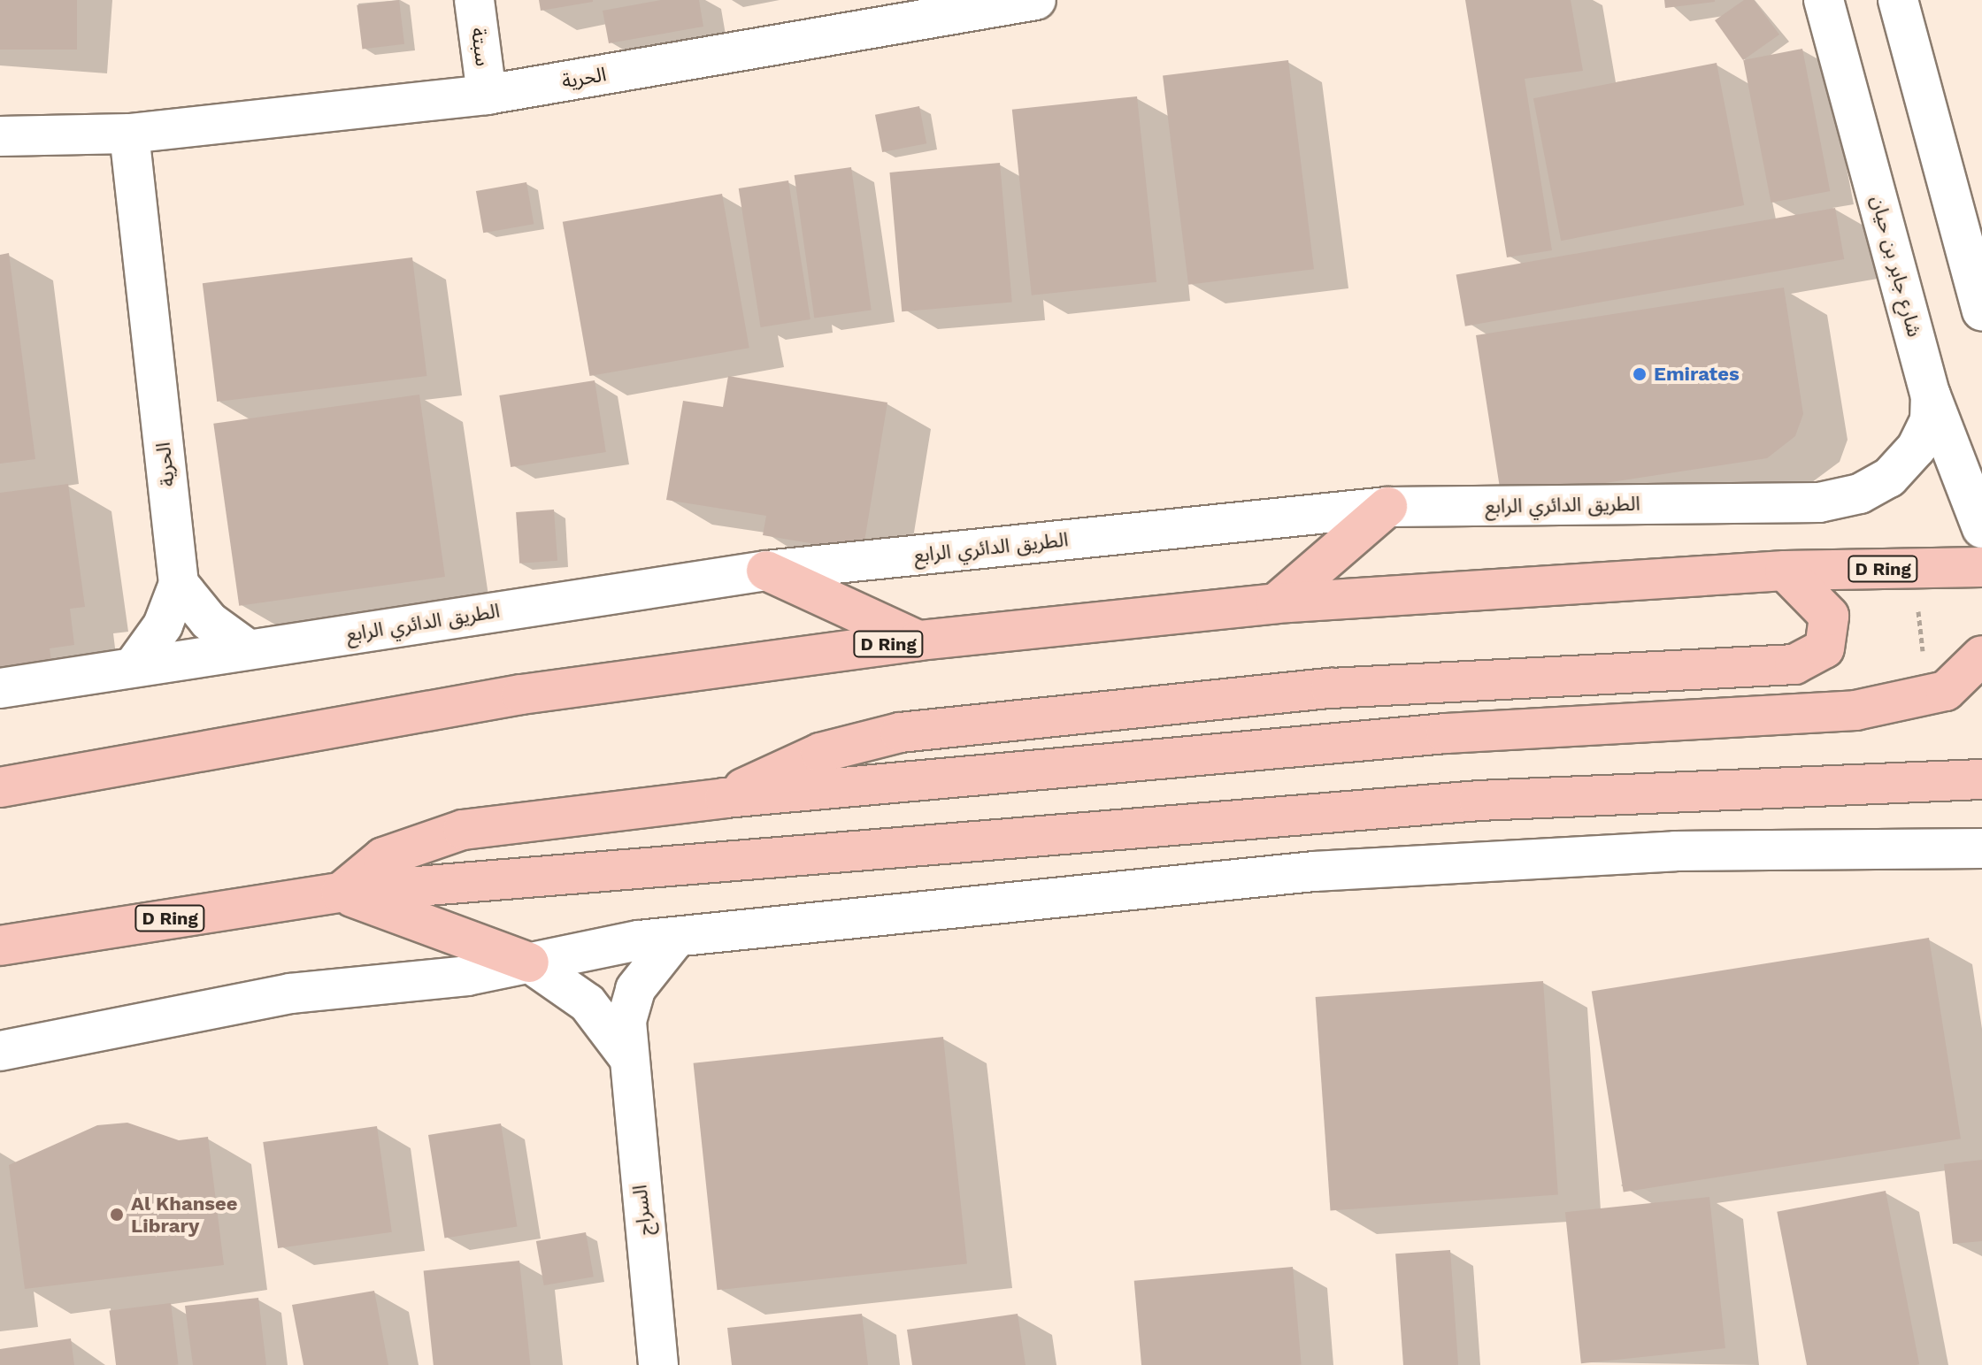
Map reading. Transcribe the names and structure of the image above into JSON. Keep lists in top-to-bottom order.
{
  "streets": {
    "main road": ["D Ring"],
    "street": [
      "سبتة",
      "الحرية",
      "شارع جابر بن حيان",
      "الطريق الدائري الرابع",
      "السراج"
    ]
  },
  "crossings": [
    ["سبتة", "الحرية"],
    ["الحرية", "الطريق الدائري الرابع"],
    ["شارع جابر بن حيان", "الطريق الدائري الرابع"]
  ],
  "places": ["Emirates", "Al Khansee Library"]
}
